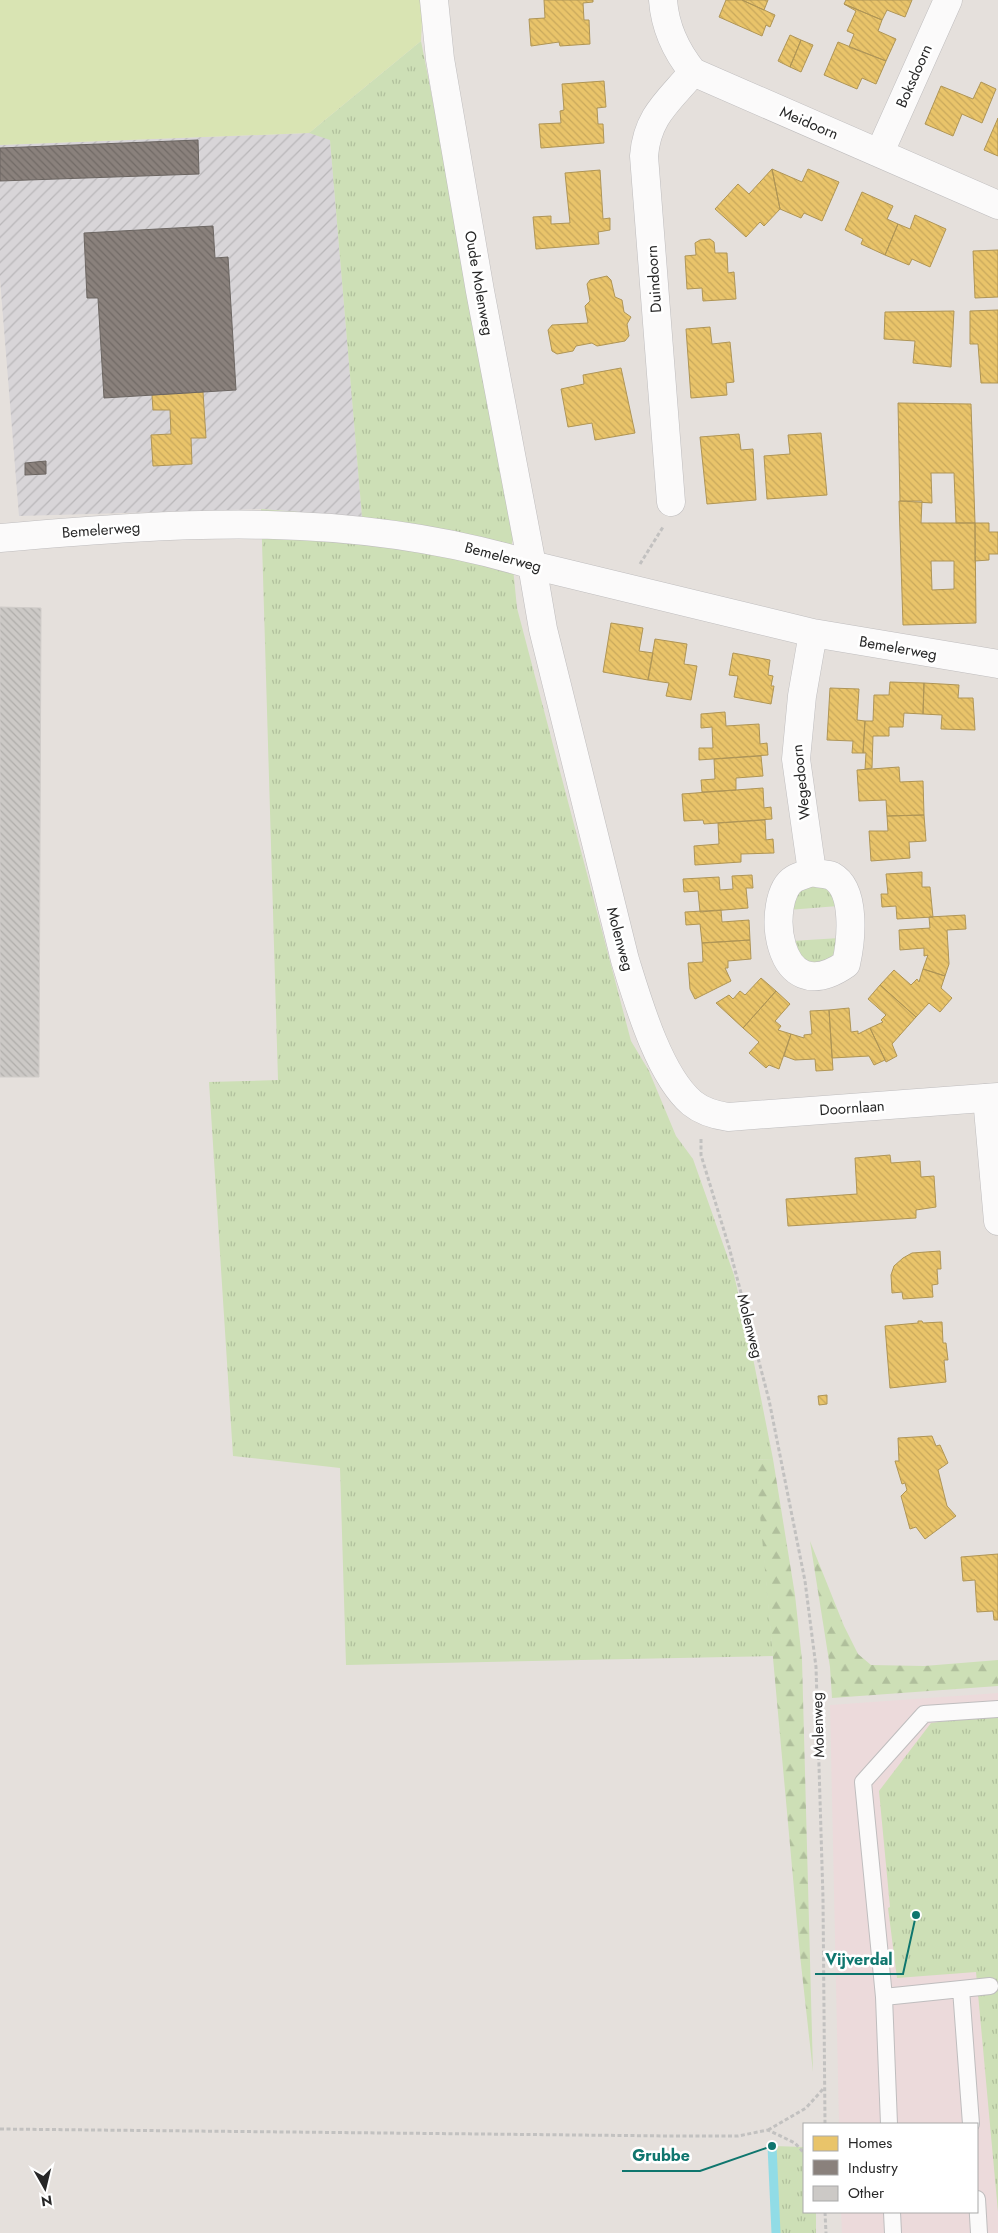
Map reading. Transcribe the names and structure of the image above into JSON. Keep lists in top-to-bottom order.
{
  "streets": {
    "street": [
      "Boksdoorn",
      "Meidoorn",
      "Duindoorn",
      "Oude Molenweg",
      "Bemelerweg",
      "Wegedoorn",
      "Molenweg",
      "Doornlaan"
    ]
  },
  "crossings": [
    ["Boksdoorn", "Meidoorn"],
    ["Meidoorn", "Duindoorn"],
    ["Oude Molenweg", "Bemelerweg"],
    ["Oude Molenweg", "Molenweg"],
    ["Bemelerweg", "Wegedoorn"],
    ["Bemelerweg", "Molenweg"],
    ["Molenweg", "Doornlaan"]
  ],
  "places": ["Vijverdal", "Grubbe"],
  "legend": ["Homes", "Industry", "Other"],
  "north": "bottom"
}
